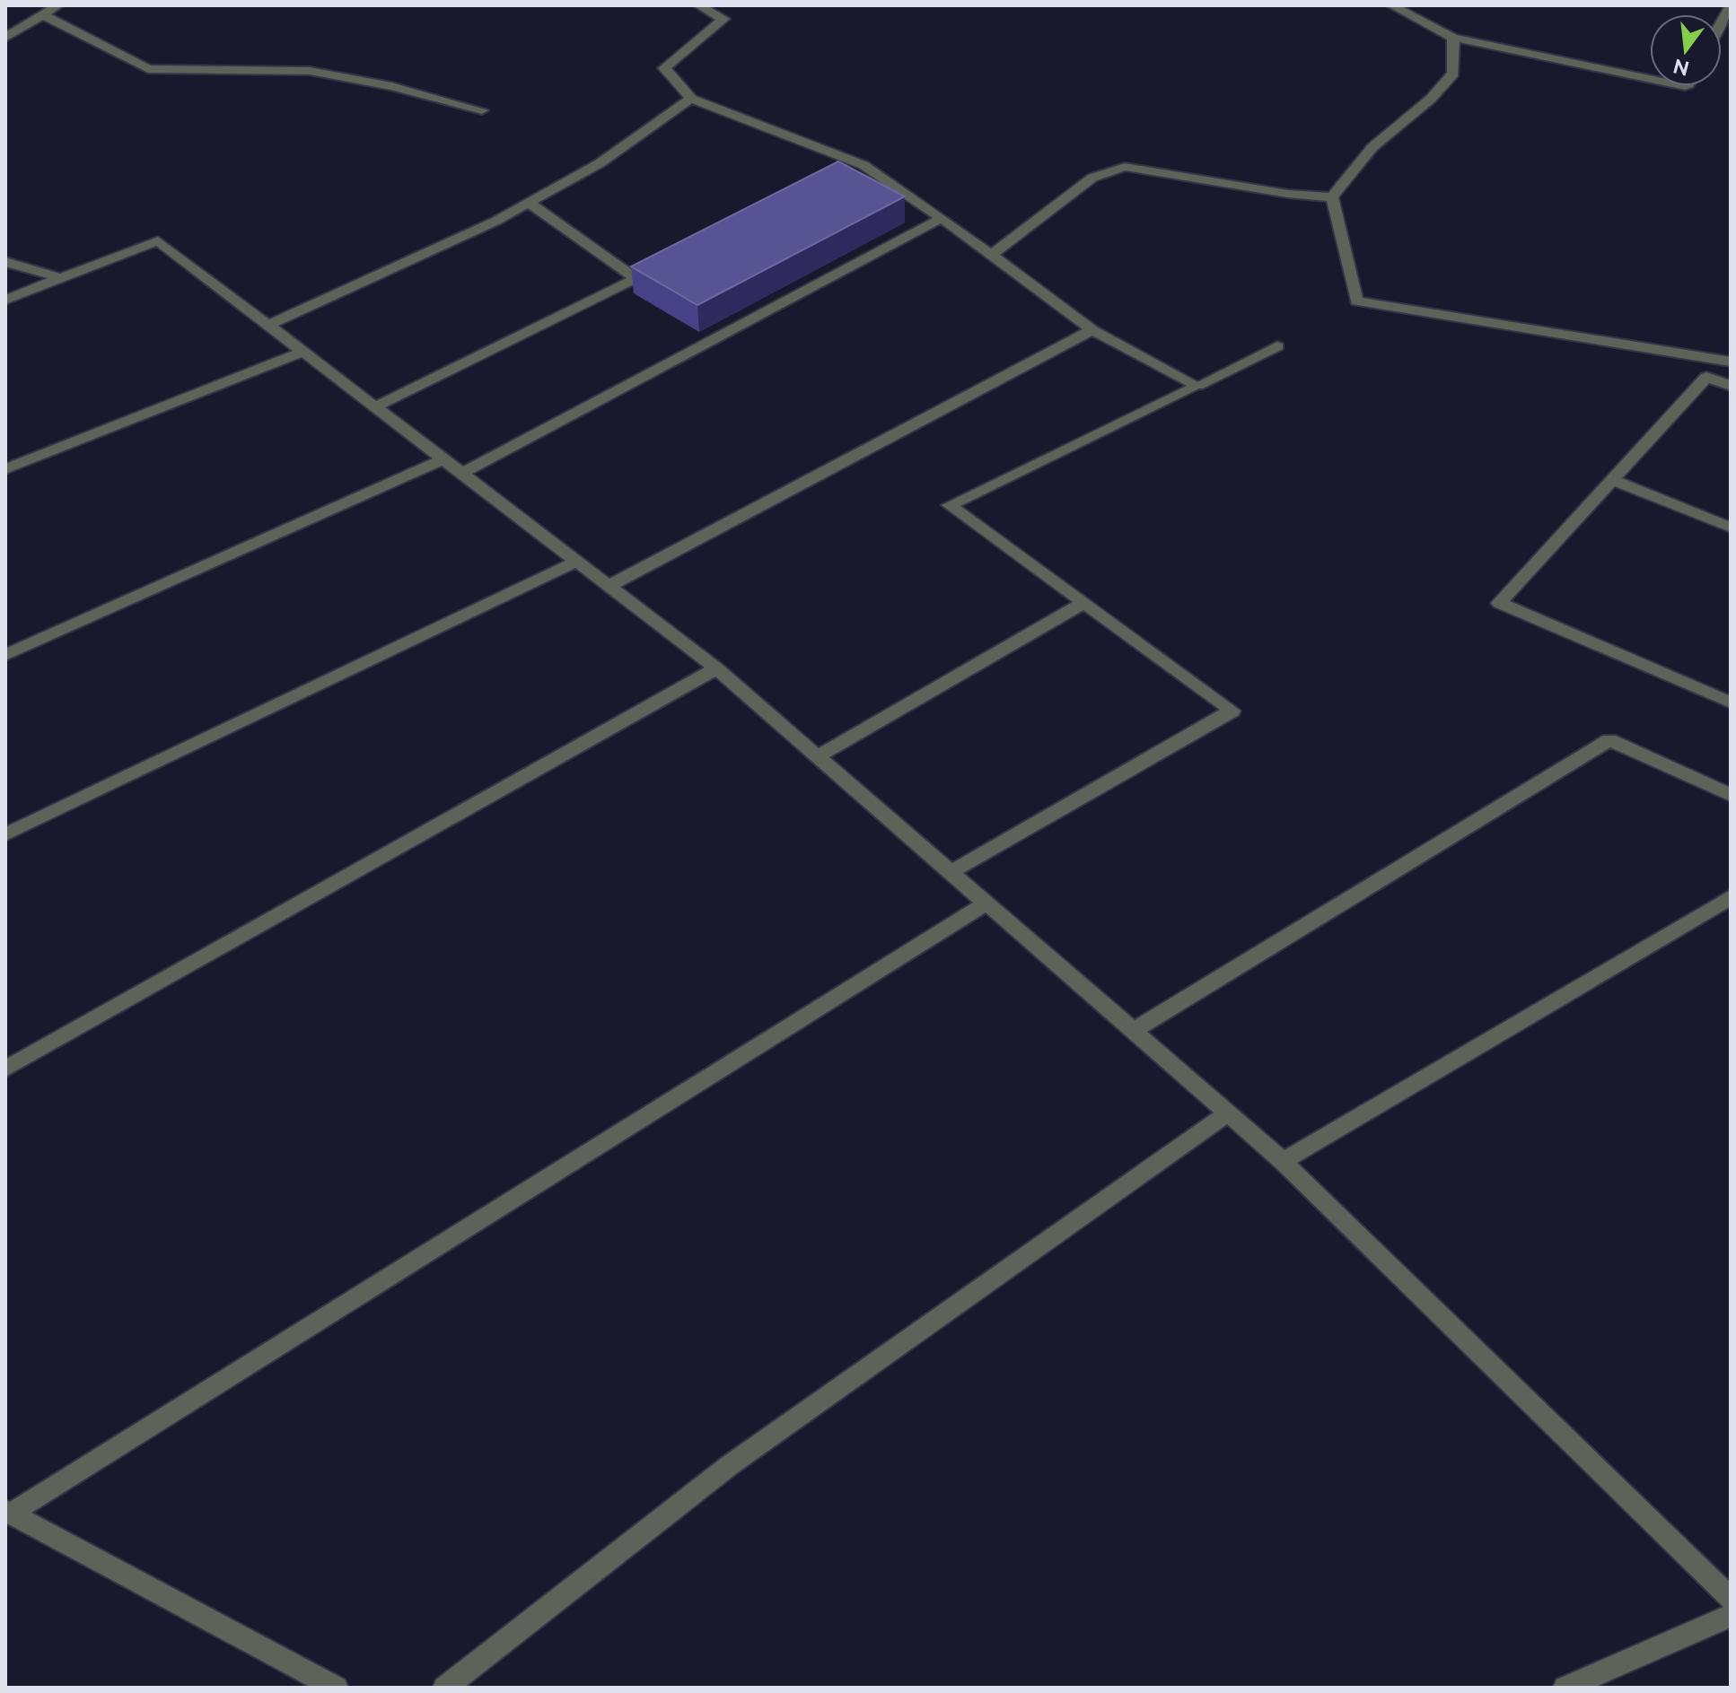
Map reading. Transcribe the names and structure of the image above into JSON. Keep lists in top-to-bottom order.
{
  "north": "bottom"
}
